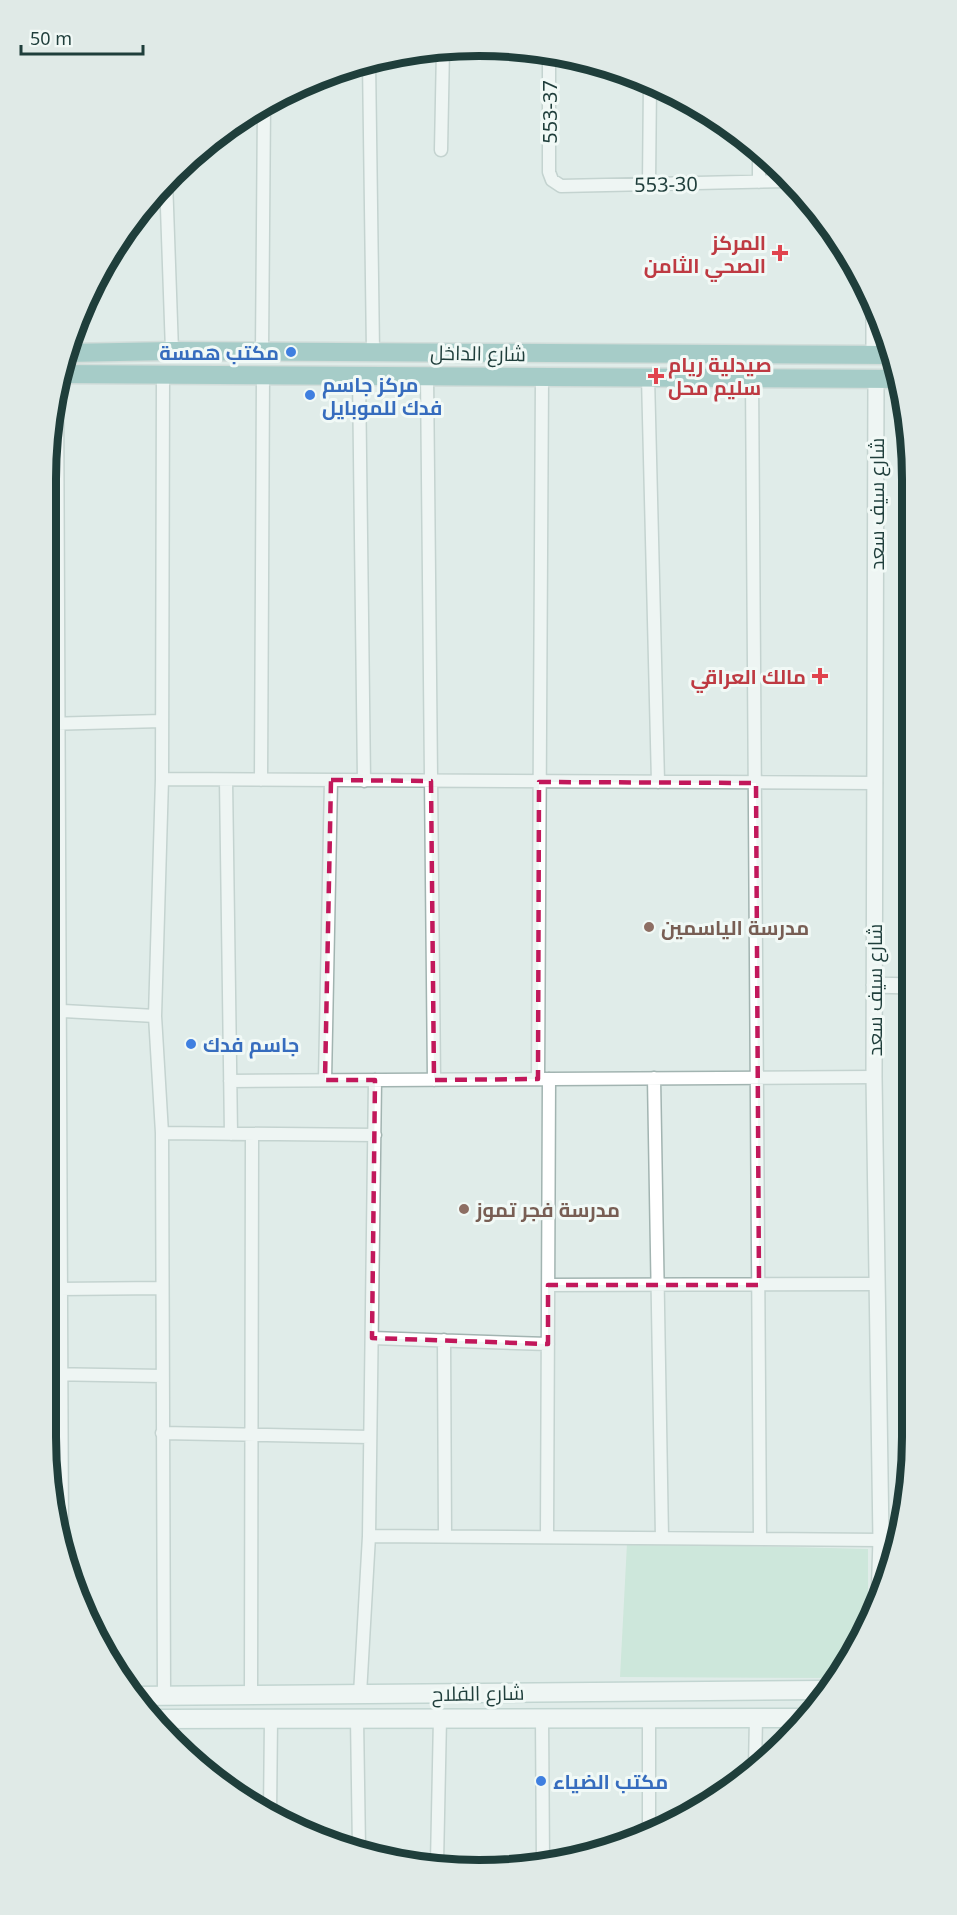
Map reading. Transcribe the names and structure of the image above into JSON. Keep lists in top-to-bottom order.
{
  "streets": {
    "main road": ["شارع الداخل", "شارع الفلاح"],
    "street": ["553-37", "553-30", "شارع سيف سعد"]
  },
  "crossings": [
    ["553-37", "553-30"],
    ["شارع الداخل", "شارع سيف سعد"]
  ],
  "places": {
    "health": ["المركز الصحي الثامن", "صيدلية ريام سليم محل", "مالك العراقي"],
    "other": [
      "مكتب همسة",
      "مركز جاسم فدك للموبايل",
      "مدرسة الياسمين",
      "جاسم فدك",
      "مدرسة فجر تموز",
      "مكتب الضياء"
    ]
  },
  "scale_bar": "50 m"
}
